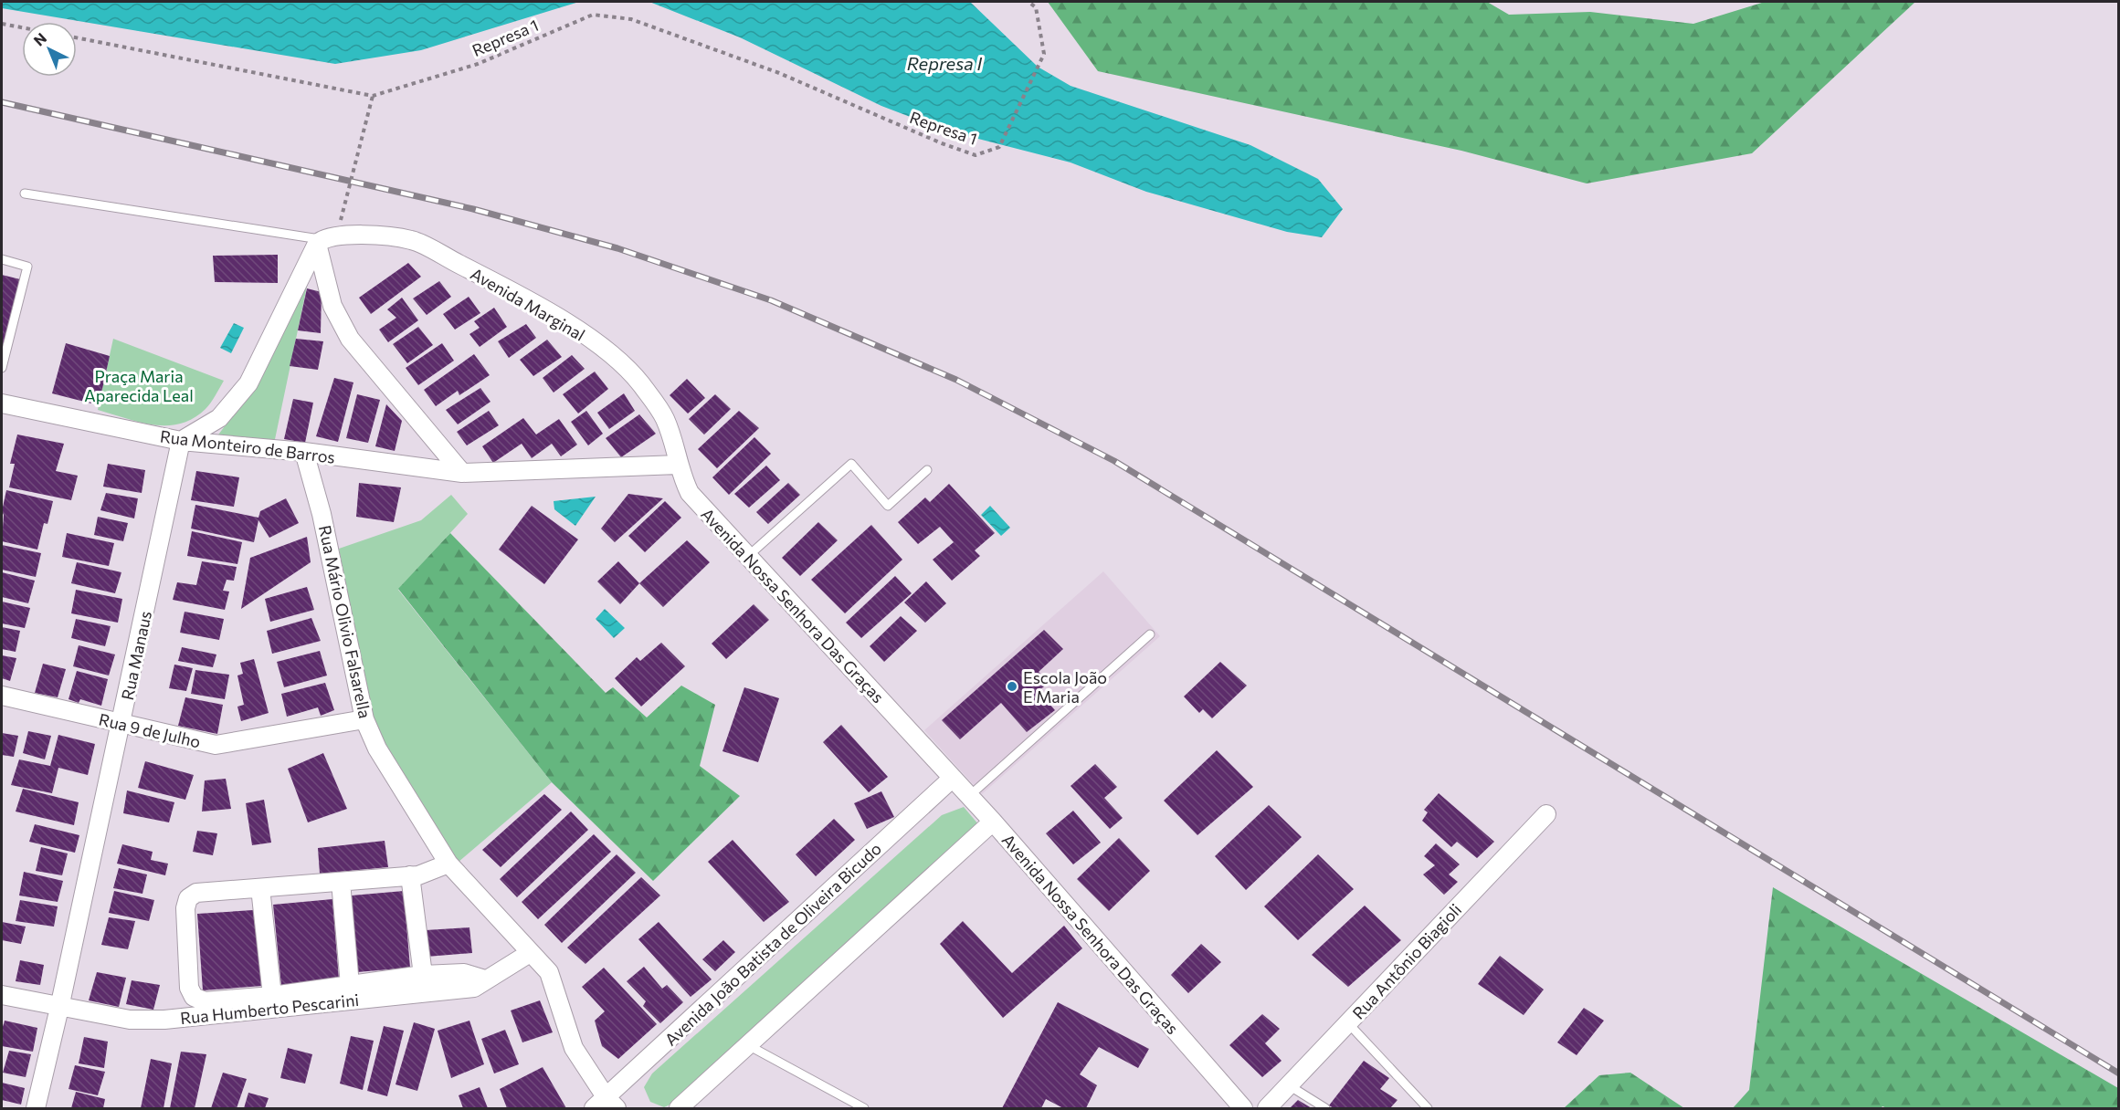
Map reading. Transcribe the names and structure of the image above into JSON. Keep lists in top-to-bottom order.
{
  "streets": {
    "street": [
      "Avenida Marginal",
      "Rua Monteiro de Barros",
      "Avenida Nossa Senhora Das Graças",
      "Rua Mário Olivio Falsarella",
      "Rua Manaus",
      "Rua 9 de Julho",
      "Avenida João Batista de Oliveira Bicudo",
      "Rua Antônio Biagioli",
      "Rua Humberto Pescarini"
    ],
    "path": ["Represa 1"]
  },
  "crossings": [
    ["Avenida Marginal", "Avenida Nossa Senhora Das Graças"],
    ["Rua Monteiro de Barros", "Rua Mário Olivio Falsarella"],
    ["Rua Monteiro de Barros", "Rua Manaus"],
    ["Avenida Nossa Senhora Das Graças", "Avenida João Batista de Oliveira Bicudo"],
    ["Rua Mário Olivio Falsarella", "Rua 9 de Julho"],
    ["Rua Mário Olivio Falsarella", "Avenida João Batista de Oliveira Bicudo"],
    ["Rua Mário Olivio Falsarella", "Rua Humberto Pescarini"],
    ["Rua Manaus", "Rua 9 de Julho"],
    ["Rua Manaus", "Rua Humberto Pescarini"]
  ],
  "water": ["Represa I"],
  "parks": ["Praça Maria Aparecida Leal"],
  "places": ["Escola João E Maria"],
  "north": "top left"
}
